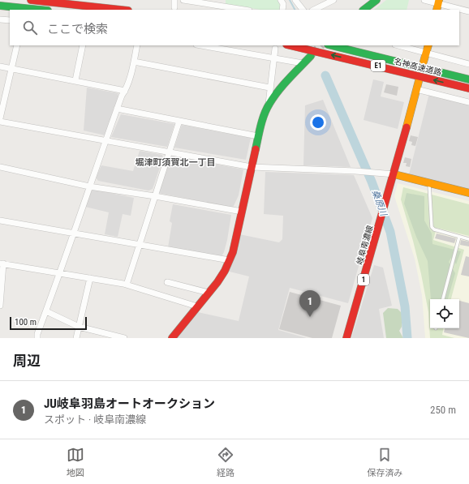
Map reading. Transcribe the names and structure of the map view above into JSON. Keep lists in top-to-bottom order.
{
  "streets": {
    "main road": [
      "E1",
      "名神高速道路",
      "岐阜南濃線",
      "1"
    ]
  },
  "districts": ["堀津町須賀北一丁目"],
  "water": ["桑原川"],
  "scale_bar": "100 m",
  "page": {
    "search": "ここで検索",
    "pins": "1",
    "scale": "100 m",
    "heading": "周辺",
    "list": [
      {
        "mark": "1",
        "name": "JU岐阜羽島オートオークション",
        "note": "スポット · 岐阜南濃線",
        "value": "250 m"
      }
    ],
    "nav": ["地図", "経路", "保存済み"]
  }
}
